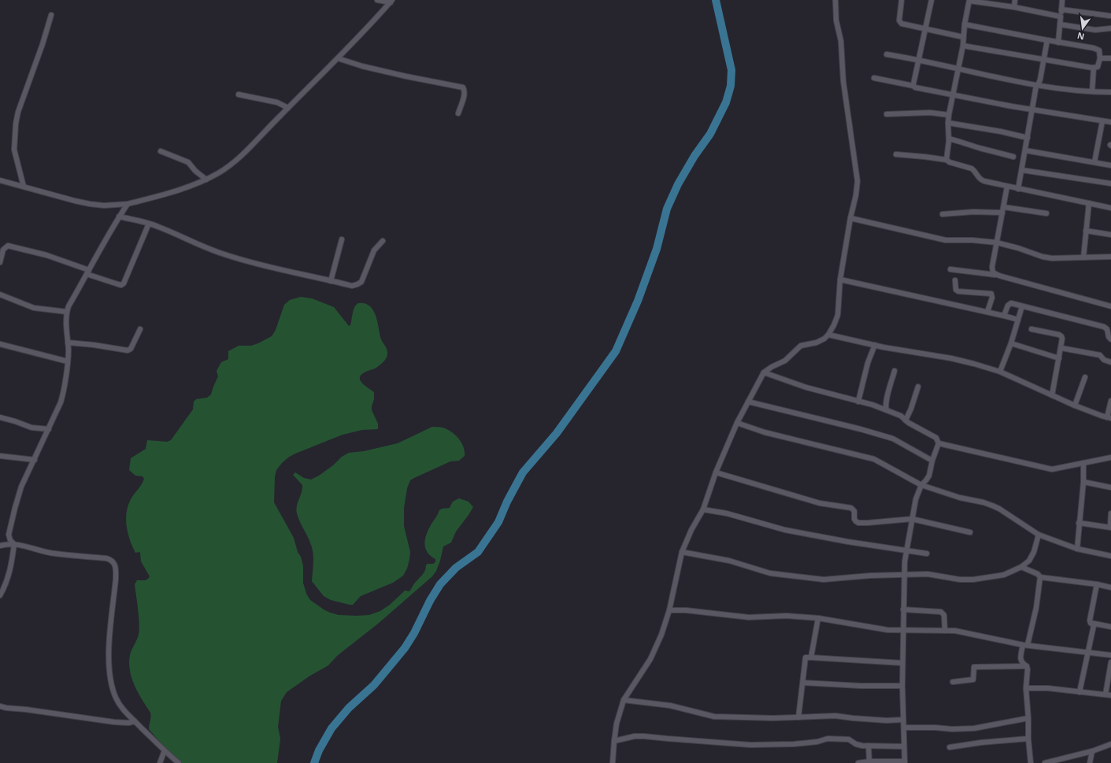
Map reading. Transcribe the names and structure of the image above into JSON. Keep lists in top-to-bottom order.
{
  "north": "bottom"
}
